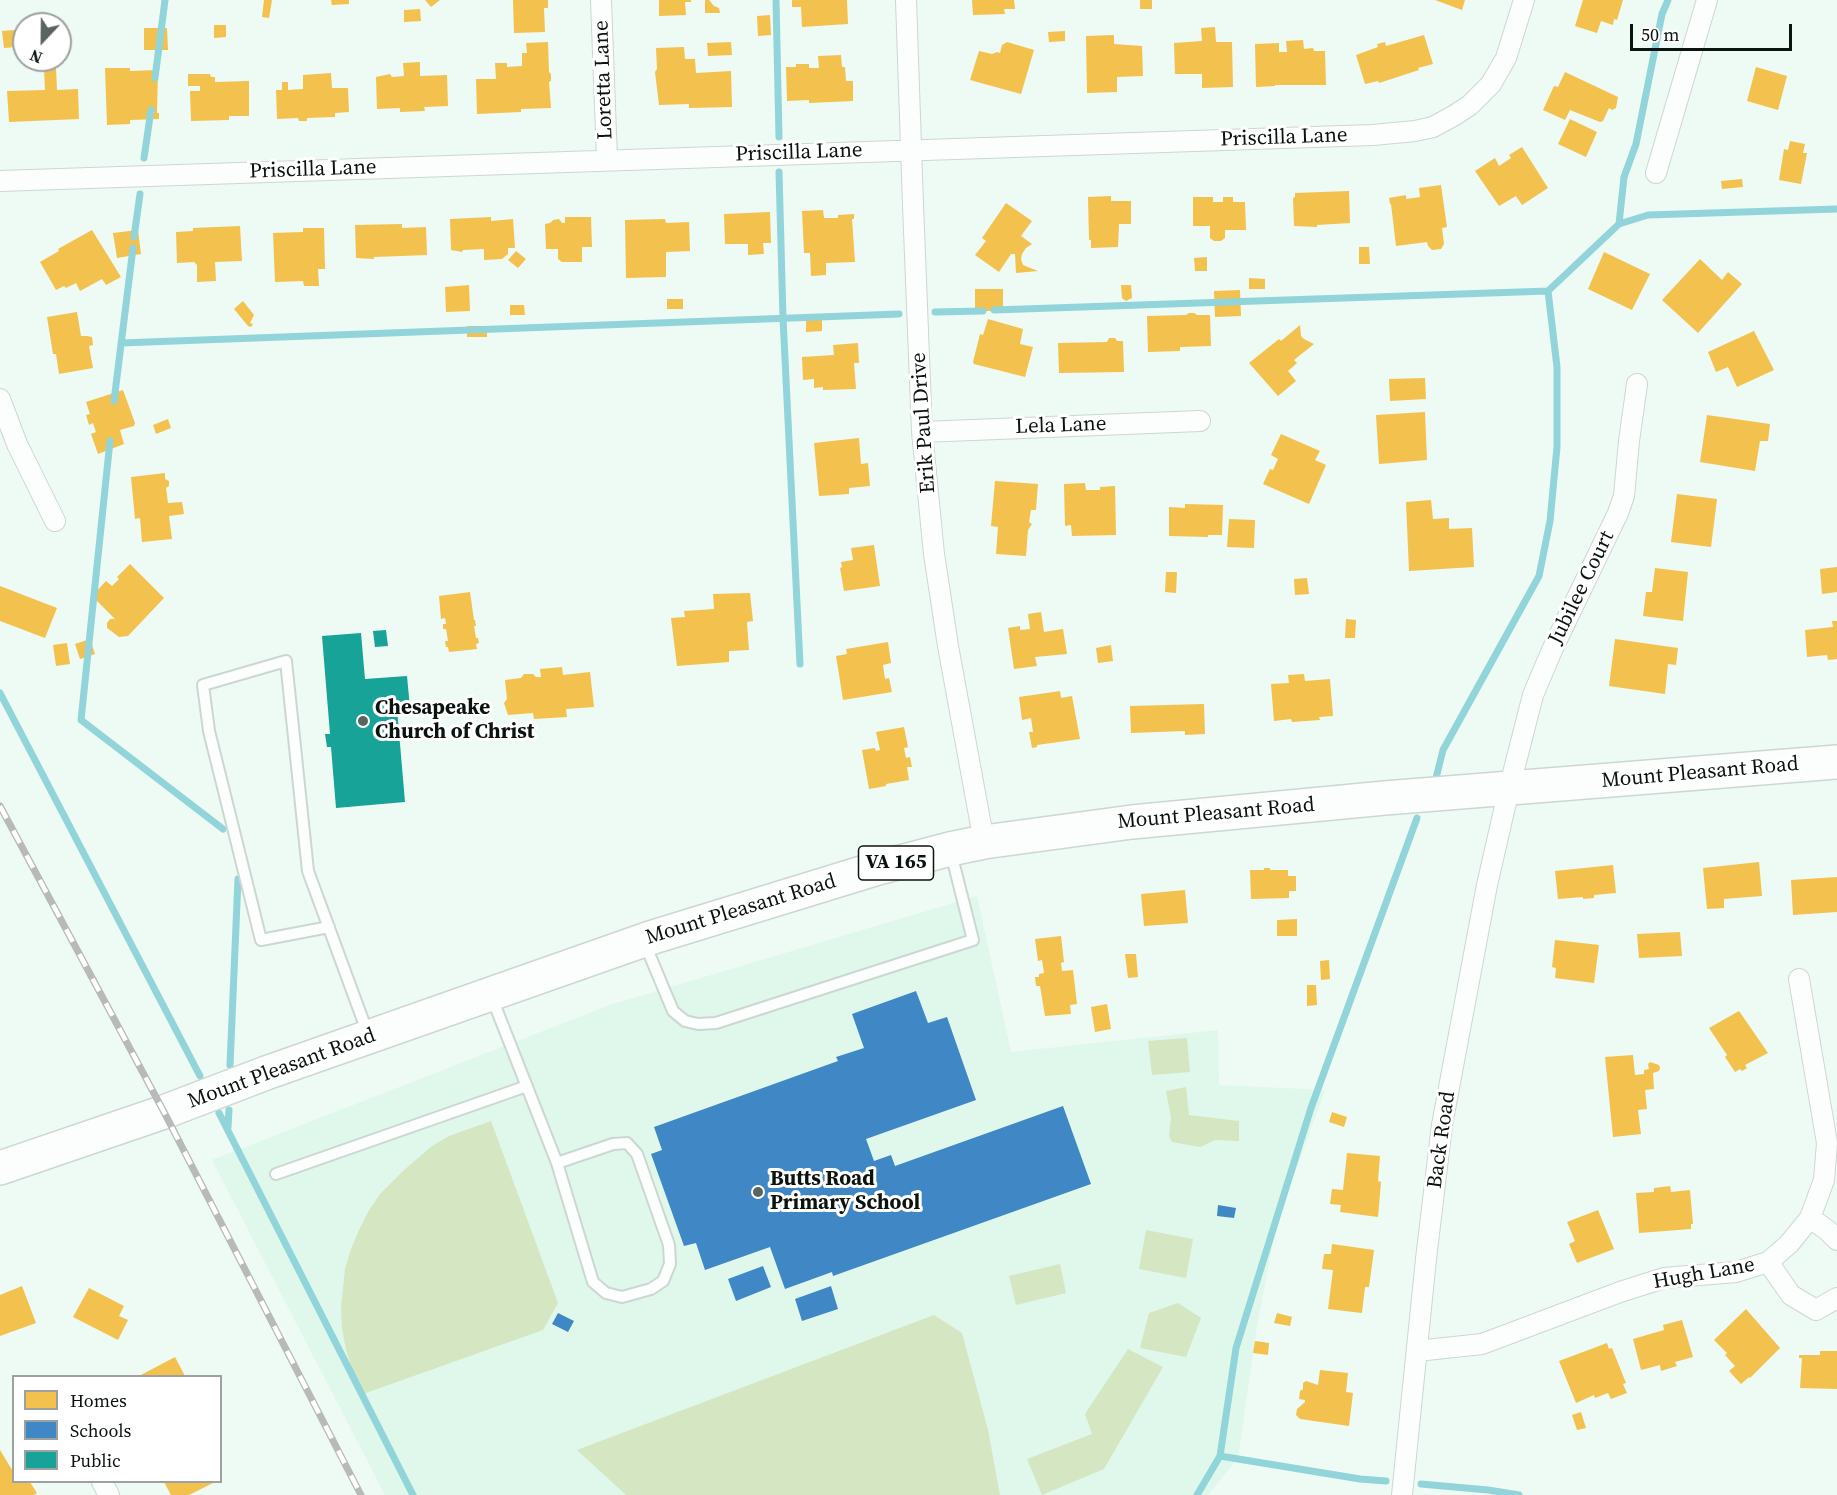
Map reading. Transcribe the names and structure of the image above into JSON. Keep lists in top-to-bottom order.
{
  "streets": {
    "highway": ["Mount Pleasant Road", "VA 165"],
    "street": [
      "Loretta Lane",
      "Priscilla Lane",
      "Erik Paul Drive",
      "Lela Lane",
      "Jubilee Court",
      "Back Road",
      "Hugh Lane"
    ]
  },
  "crossings": [
    ["Loretta Lane", "Priscilla Lane"],
    ["Priscilla Lane", "Erik Paul Drive"],
    ["Erik Paul Drive", "Lela Lane"],
    ["Erik Paul Drive", "Mount Pleasant Road"],
    ["Jubilee Court", "Mount Pleasant Road"],
    ["Jubilee Court", "Back Road"],
    ["Mount Pleasant Road", "Back Road"],
    ["Back Road", "Hugh Lane"]
  ],
  "places": ["Chesapeake Church of Christ", "Butts Road Primary School"],
  "legend": ["Homes", "Schools", "Public"],
  "scale_bar": "50 m",
  "north": "bottom"
}
